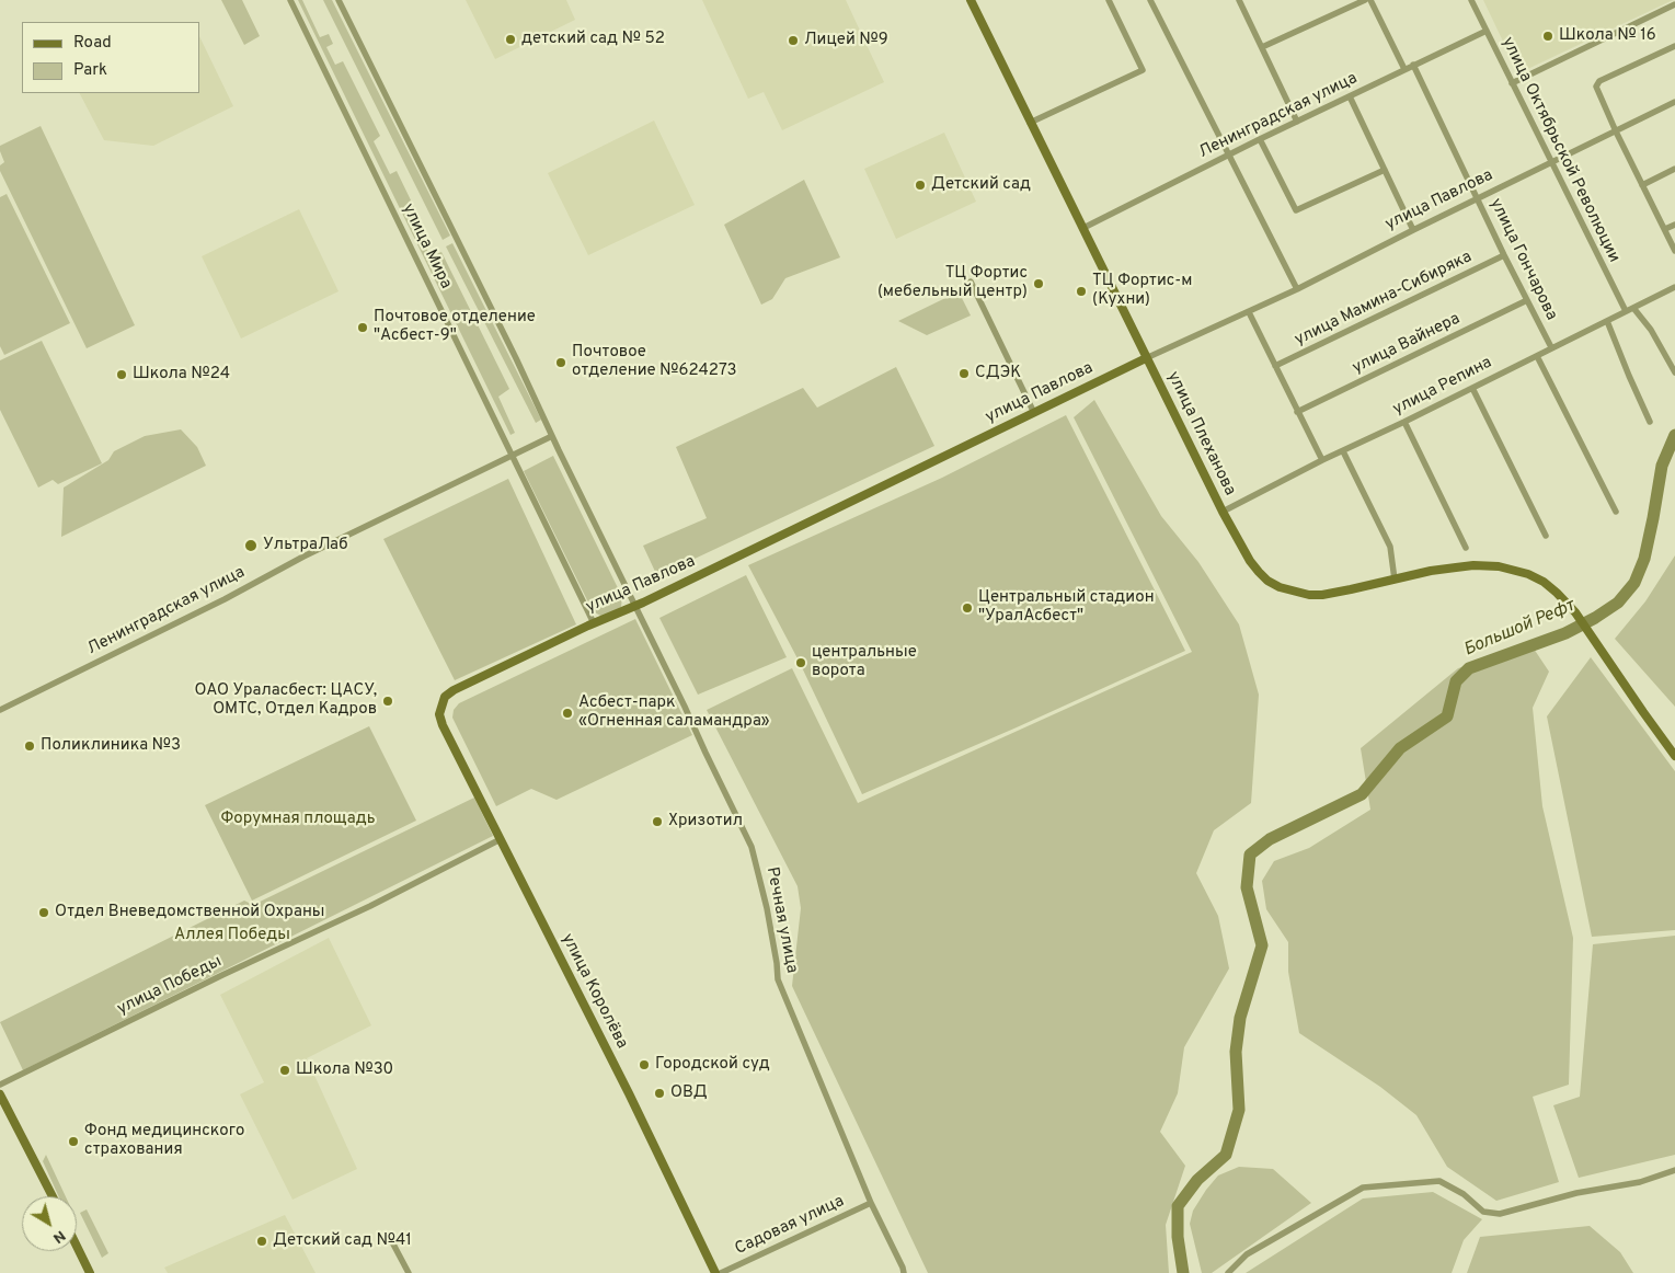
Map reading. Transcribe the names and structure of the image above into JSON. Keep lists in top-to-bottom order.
{
  "streets": {
    "street": [
      "Ленинградская улица",
      "улица Октябрьской Революции",
      "улица Павлова",
      "улица Мира",
      "улица Гончарова",
      "улица Мамина-Сибиряка",
      "улица Вайнера",
      "улица Репина",
      "улица Плеханова",
      "Речная улица",
      "улица Победы",
      "улица Королёва",
      "Садовая улица"
    ]
  },
  "crossings": [
    ["Ленинградская улица", "улица Октябрьской Революции"],
    ["Ленинградская улица", "улица Мира"],
    ["Ленинградская улица", "улица Гончарова"],
    ["Ленинградская улица", "улица Плеханова"],
    ["улица Октябрьской Революции", "улица Павлова"],
    ["улица Октябрьской Революции", "улица Репина"],
    ["улица Павлова", "улица Мира"],
    ["улица Павлова", "улица Гончарова"],
    ["улица Павлова", "улица Плеханова"],
    ["улица Павлова", "Речная улица"],
    ["улица Павлова", "улица Королёва"],
    ["улица Мира", "Речная улица"],
    ["улица Гончарова", "улица Мамина-Сибиряка"],
    ["улица Гончарова", "улица Вайнера"],
    ["улица Гончарова", "улица Репина"],
    ["улица Репина", "улица Плеханова"],
    ["Речная улица", "Садовая улица"],
    ["улица Победы", "улица Королёва"]
  ],
  "water": ["Большой Рефт"],
  "parks": ["Форумная площадь", "Аллея Победы"],
  "places": [
    "Школа № 16",
    "детский сад № 52",
    "Лицей №9",
    "Детский сад",
    "ТЦ Фортис (мебельный центр)",
    "ТЦ Фортис-м (Кухни)",
    "Почтовое отделение \"Асбест-9\"",
    "Почтовое отделение №624273",
    "СДЭК",
    "Школа №24",
    "УльтраЛаб",
    "Центральный стадион \"УралАсбест\"",
    "центральные ворота",
    "ОАО Ураласбест: ЦАСУ, ОМТС, Отдел Кадров",
    "Асбест-парк «Огненная саламандра»",
    "Поликлиника №3",
    "Хризотил",
    "Отдел Вневедомственной Охраны",
    "Городской суд",
    "Школа №30",
    "ОВД",
    "Фонд медицинского страхования",
    "Детский сад №41"
  ],
  "legend": ["Road", "Park"],
  "north": "bottom right"
}
